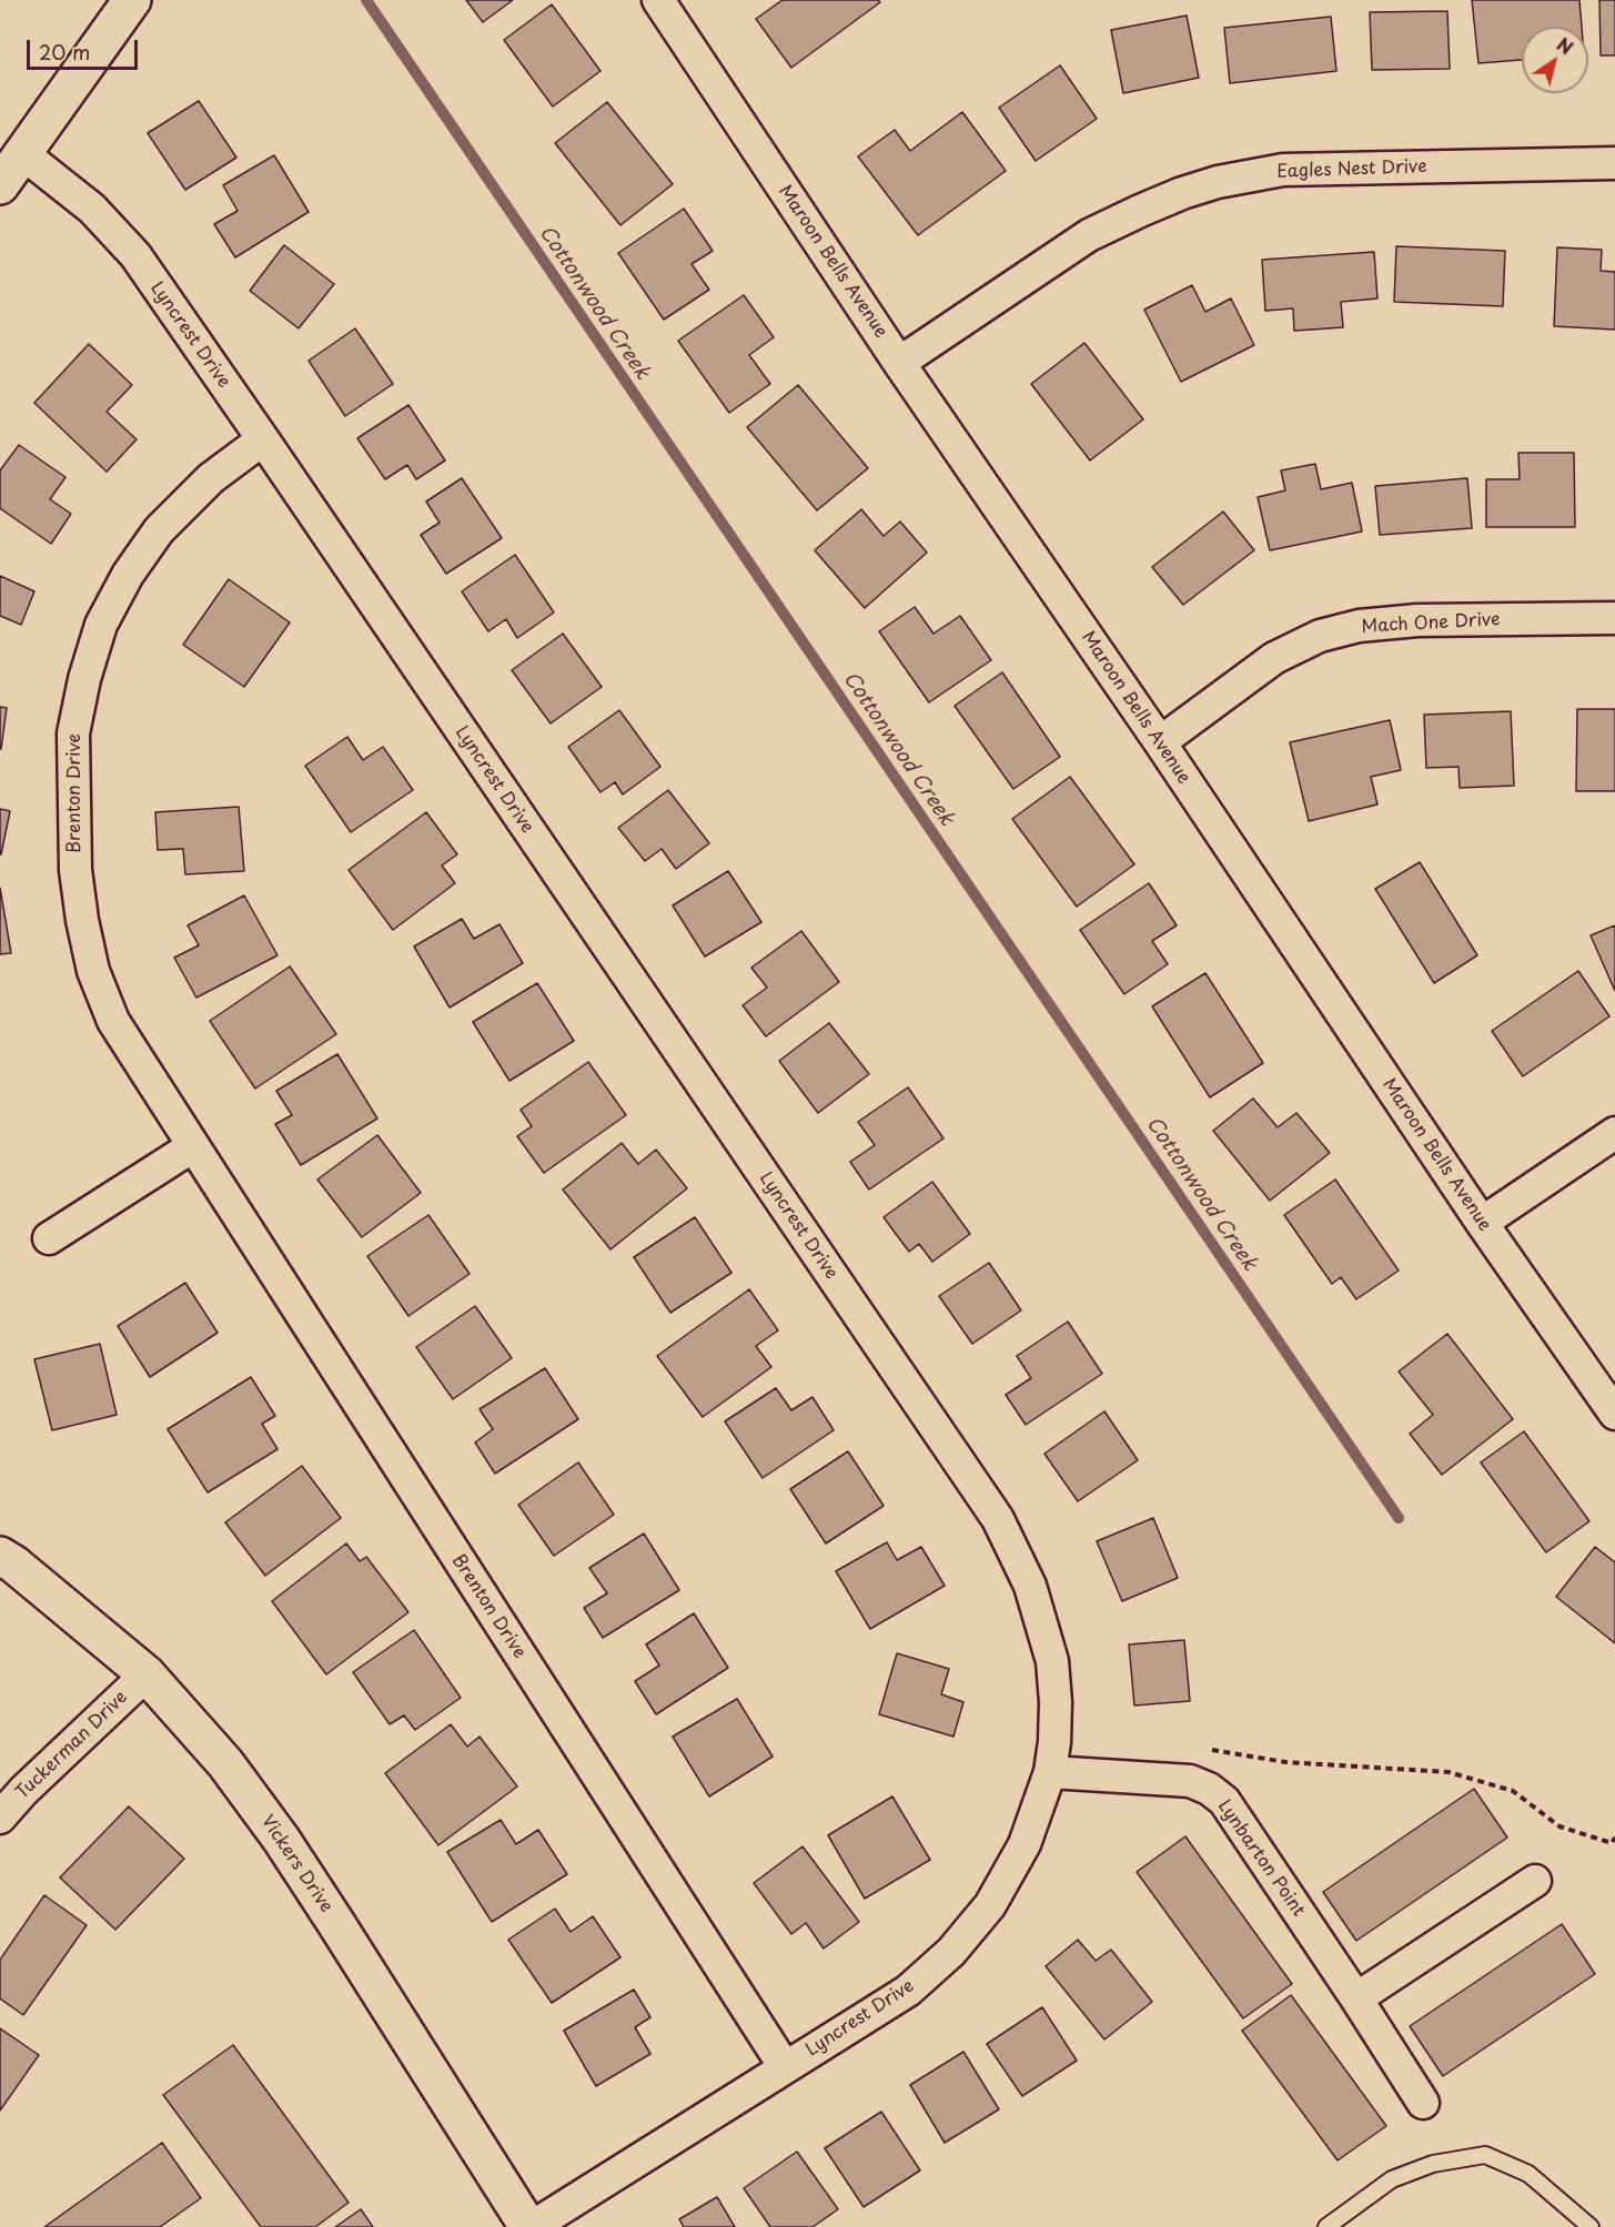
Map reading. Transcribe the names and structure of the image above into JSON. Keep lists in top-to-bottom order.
{
  "streets": {
    "main road": ["Vickers Drive"],
    "street": [
      "Eagles Nest Drive",
      "Maroon Bells Avenue",
      "Lyncrest Drive",
      "Mach One Drive",
      "Brenton Drive",
      "Tuckerman Drive",
      "Lynbarton Point"
    ]
  },
  "crossings": [
    ["Eagles Nest Drive", "Maroon Bells Avenue"],
    ["Maroon Bells Avenue", "Mach One Drive"],
    ["Lyncrest Drive", "Brenton Drive"],
    ["Lyncrest Drive", "Lynbarton Point"],
    ["Lyncrest Drive", "Vickers Drive"],
    ["Tuckerman Drive", "Vickers Drive"]
  ],
  "water": ["Cottonwood Creek"],
  "scale_bar": "20 m",
  "north": "top right"
}
